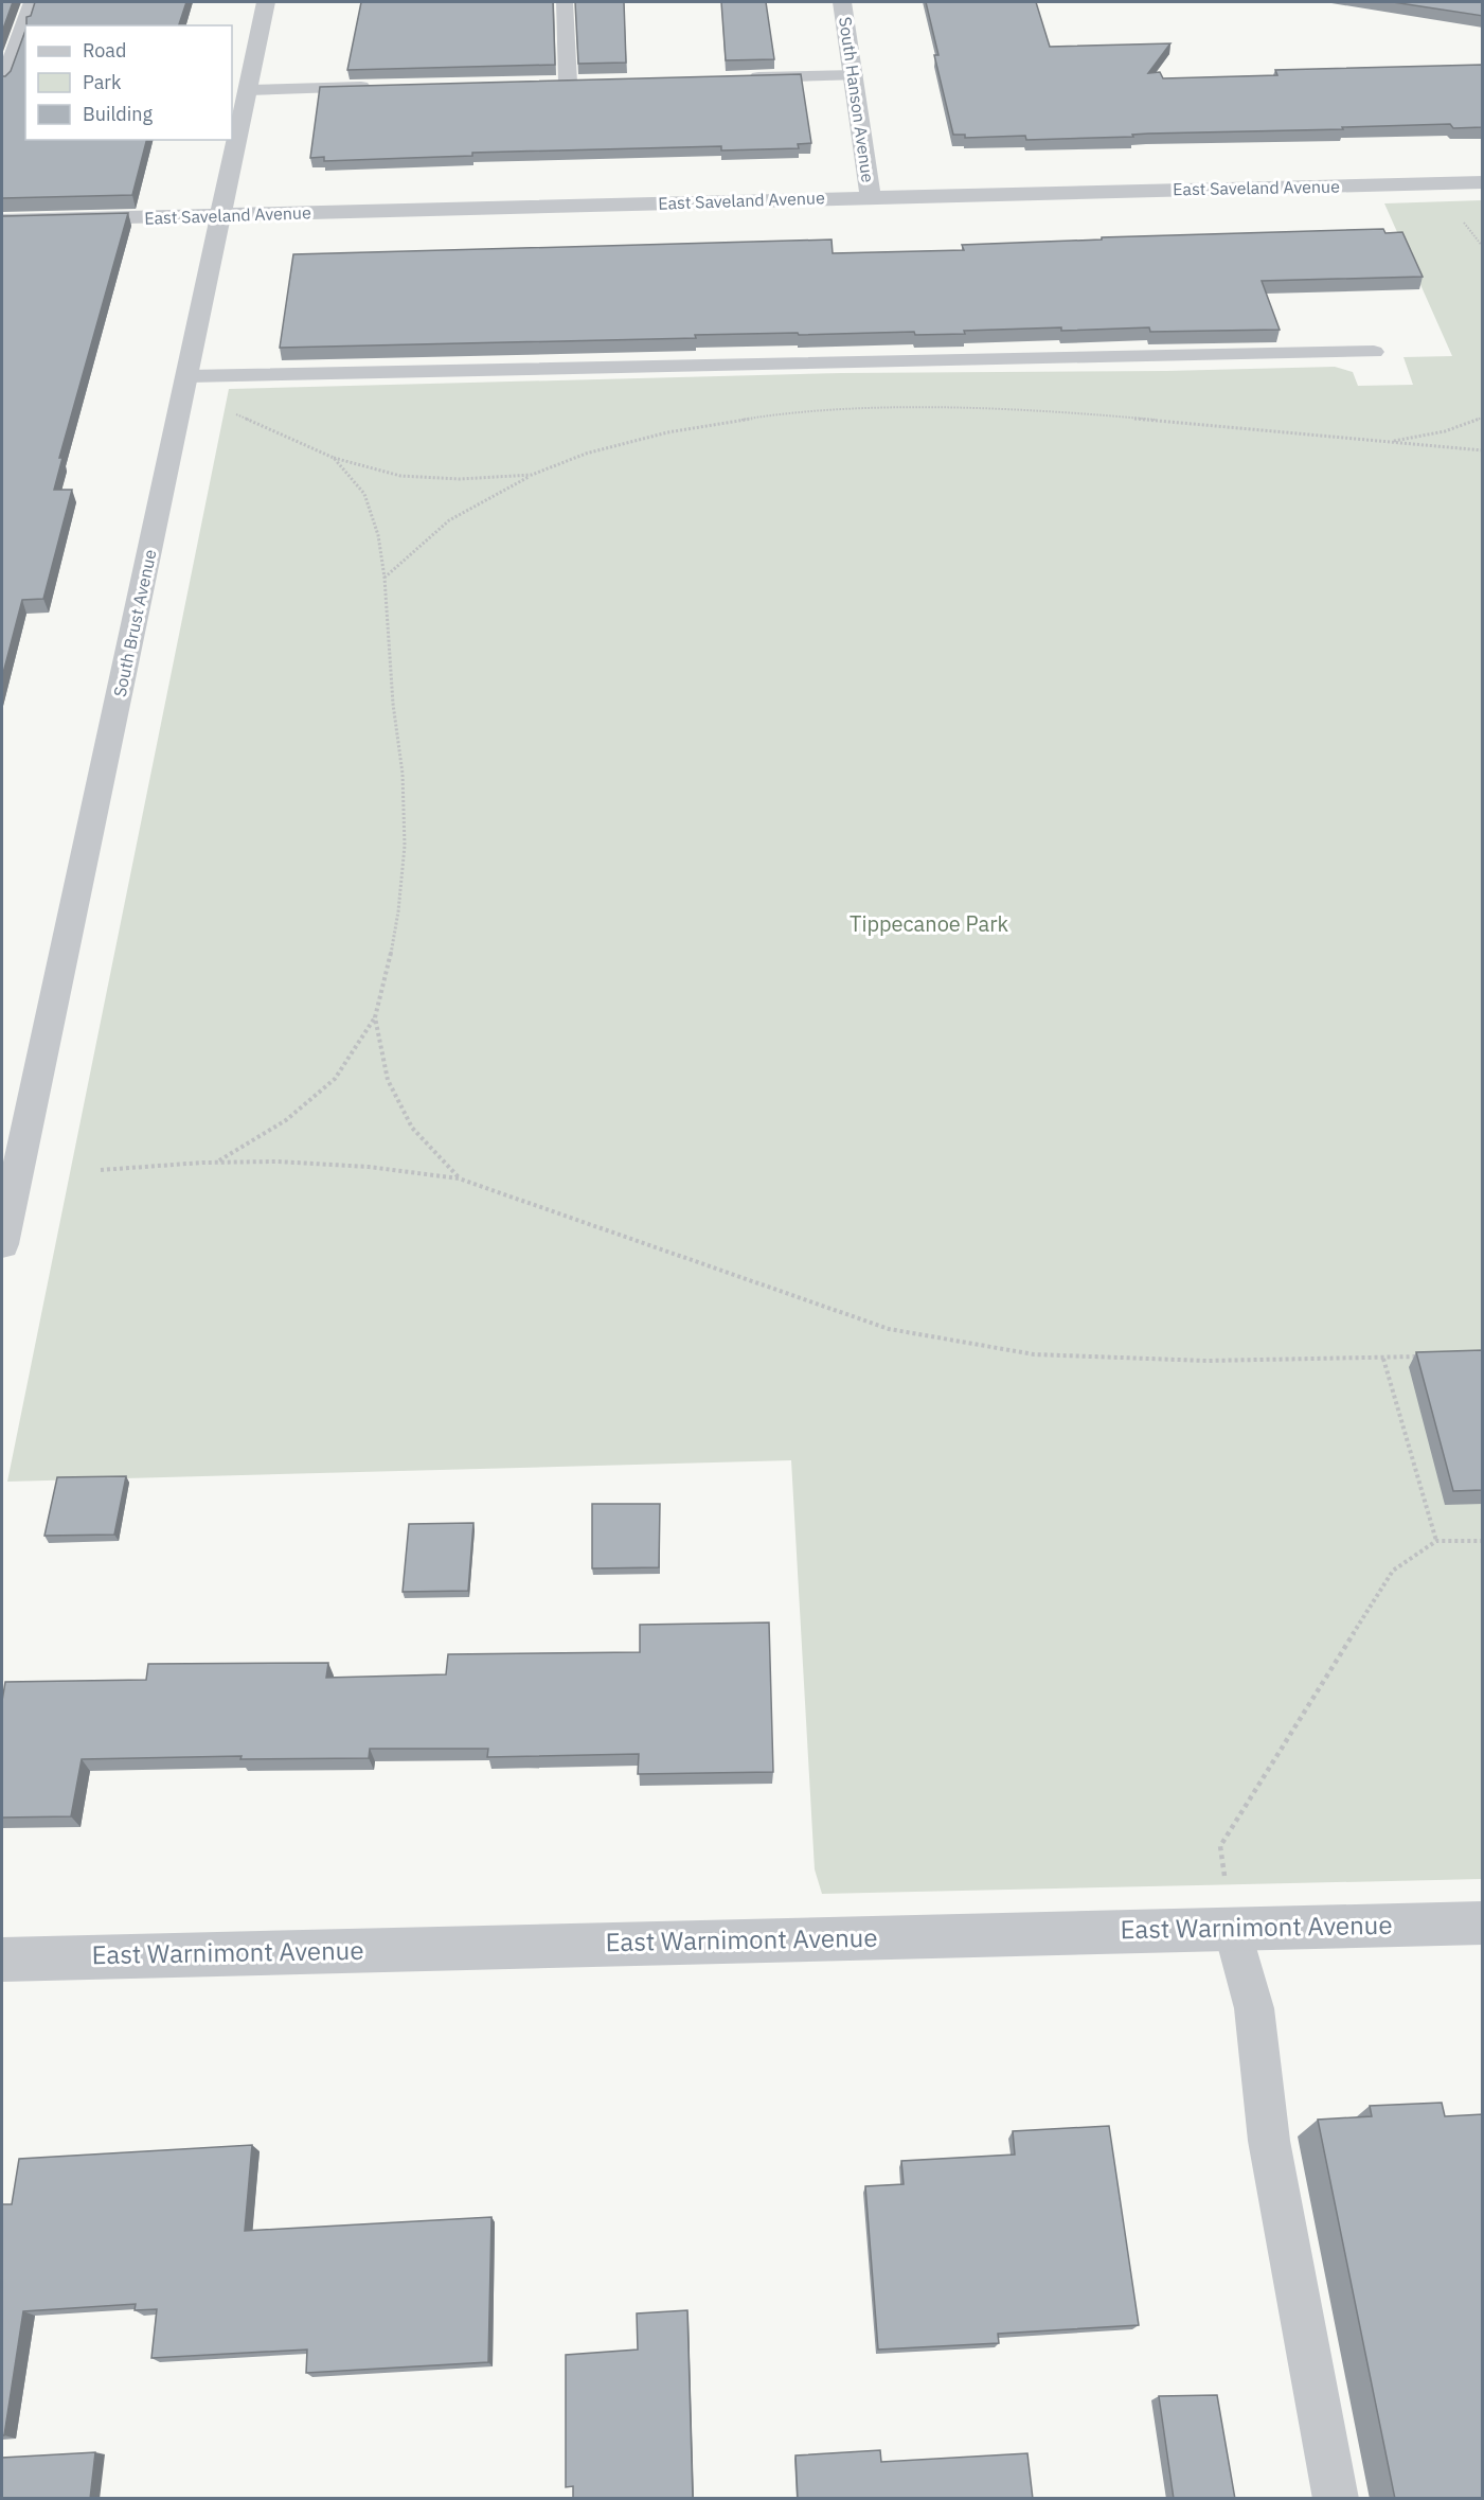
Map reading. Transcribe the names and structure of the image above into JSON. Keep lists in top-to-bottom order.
{
  "streets": {
    "street": [
      "South Hanson Avenue",
      "East Saveland Avenue",
      "South Brust Avenue",
      "East Warnimont Avenue"
    ]
  },
  "crossings": [
    ["South Hanson Avenue", "East Saveland Avenue"],
    ["East Saveland Avenue", "South Brust Avenue"]
  ],
  "parks": ["Tippecanoe Park"],
  "legend": ["Road", "Park", "Building"]
}
